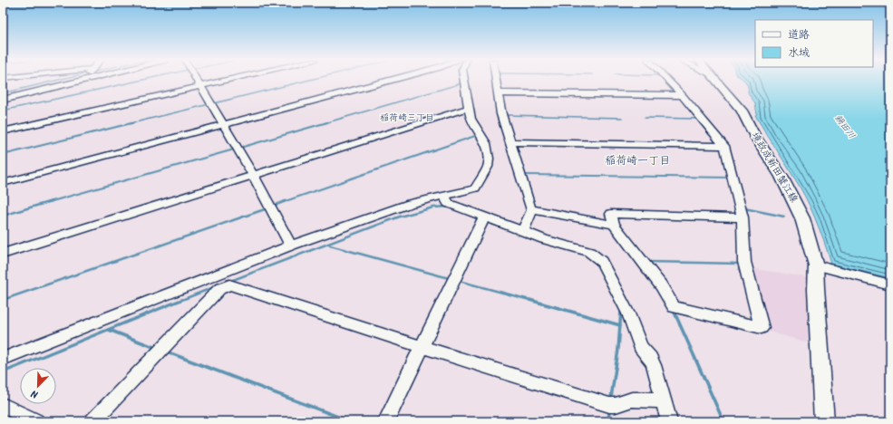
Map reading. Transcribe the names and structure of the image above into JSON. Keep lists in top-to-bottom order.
{
  "streets": {
    "main road": ["境政成新田蟹江線"]
  },
  "districts": ["稲荷崎三丁目", "稲荷崎一丁目"],
  "water": ["鍋田川"],
  "legend": ["道路", "水域"],
  "north": "bottom left"
}
